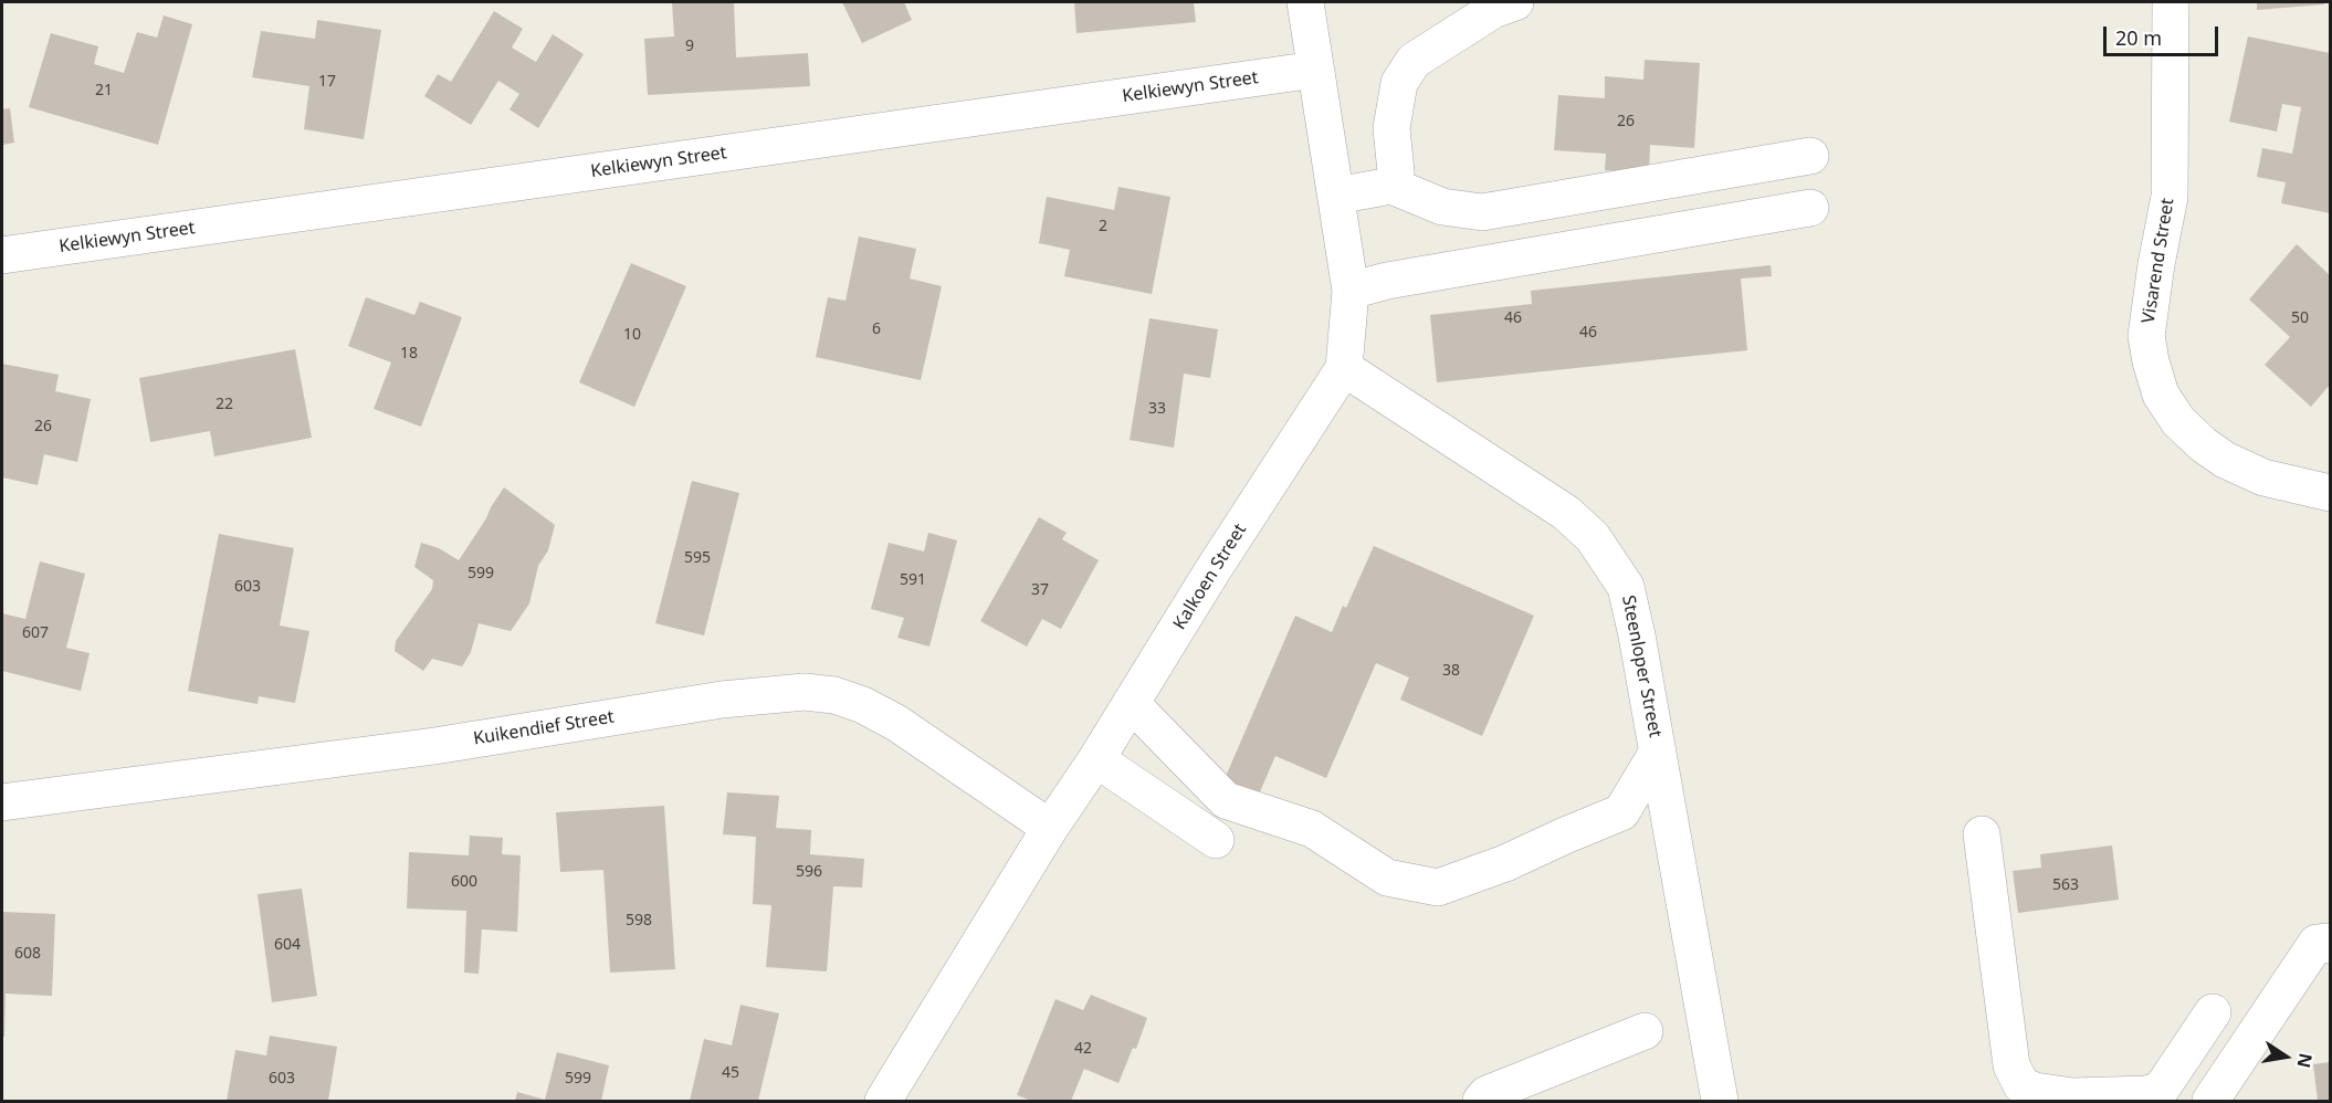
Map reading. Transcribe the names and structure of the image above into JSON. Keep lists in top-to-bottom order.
{
  "streets": {
    "street": [
      "Kelkiewyn Street",
      "Visarend Street",
      "Kalkoen Street",
      "Steenloper Street",
      "Kuikendief Street"
    ]
  },
  "crossings": [
    ["Kelkiewyn Street", "Kalkoen Street"],
    ["Kalkoen Street", "Steenloper Street"],
    ["Kalkoen Street", "Kuikendief Street"]
  ],
  "house_numbers": [
    "9",
    "17",
    "21",
    "26",
    "2",
    "46",
    "50",
    "6",
    "46",
    "10",
    "18",
    "22",
    "33",
    "26",
    "595",
    "599",
    "591",
    "603",
    "37",
    "607",
    "38",
    "596",
    "600",
    "563",
    "598",
    "604",
    "608",
    "42",
    "45",
    "603",
    "599"
  ],
  "scale_bar": "20 m",
  "north": "right"
}
